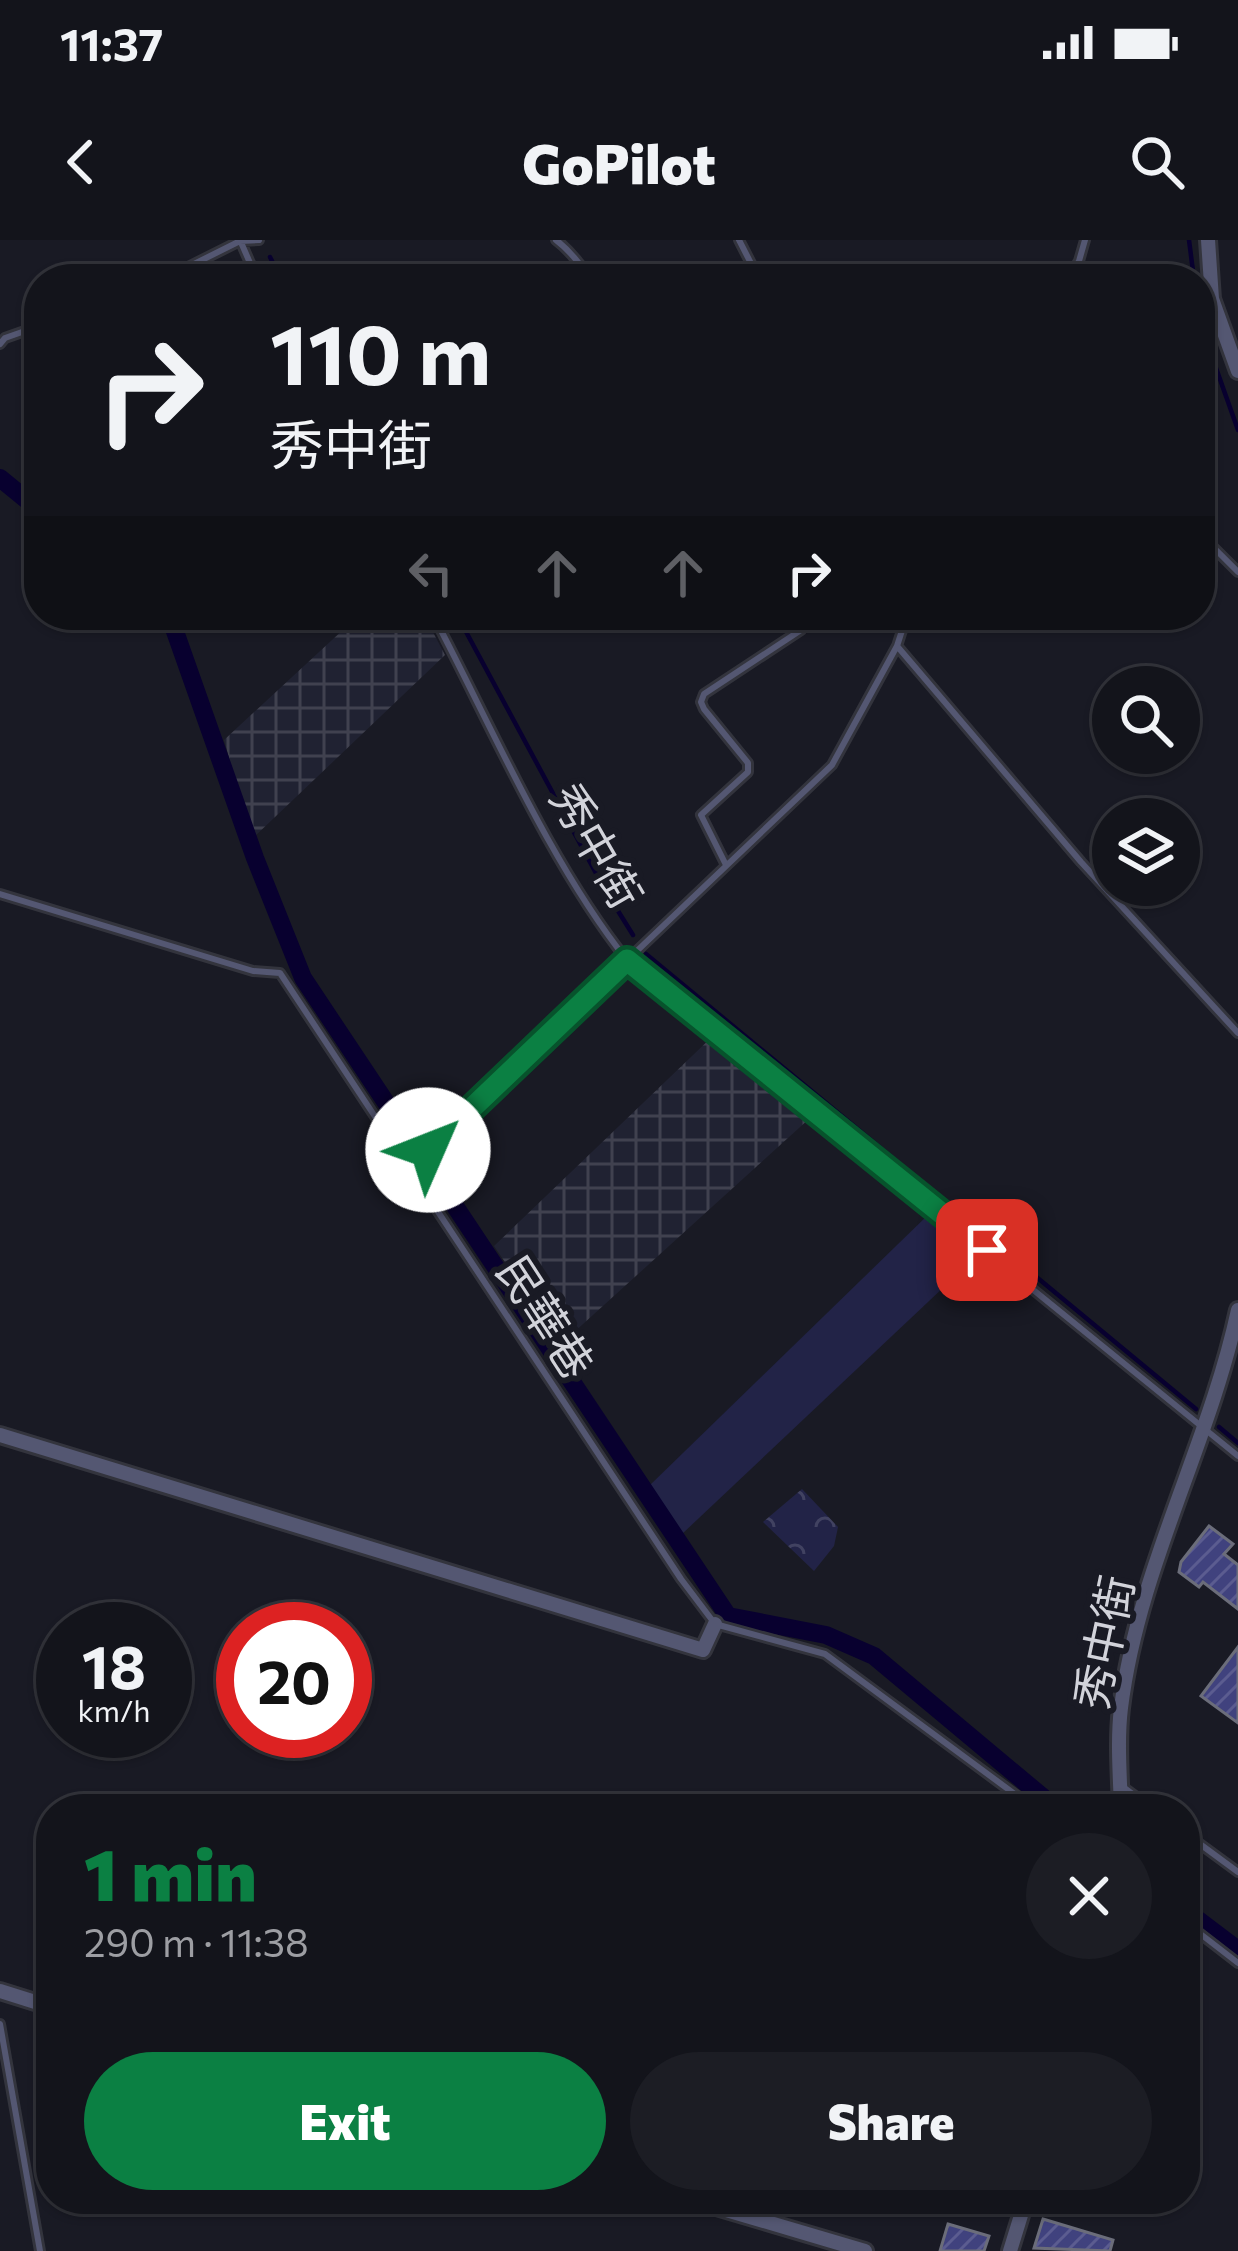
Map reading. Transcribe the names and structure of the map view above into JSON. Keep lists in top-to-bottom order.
{
  "streets": {
    "street": ["秀中街"],
    "lane": ["民華巷"]
  },
  "page": {
    "status": "11:37",
    "header": "GoPilot",
    "turn": ["110 m", "秀中街"],
    "speed": "18 km/h",
    "limit": "20",
    "heading": ["1 min", "290 m · 11:38"],
    "buttons": ["Exit", "Share"]
  }
}
